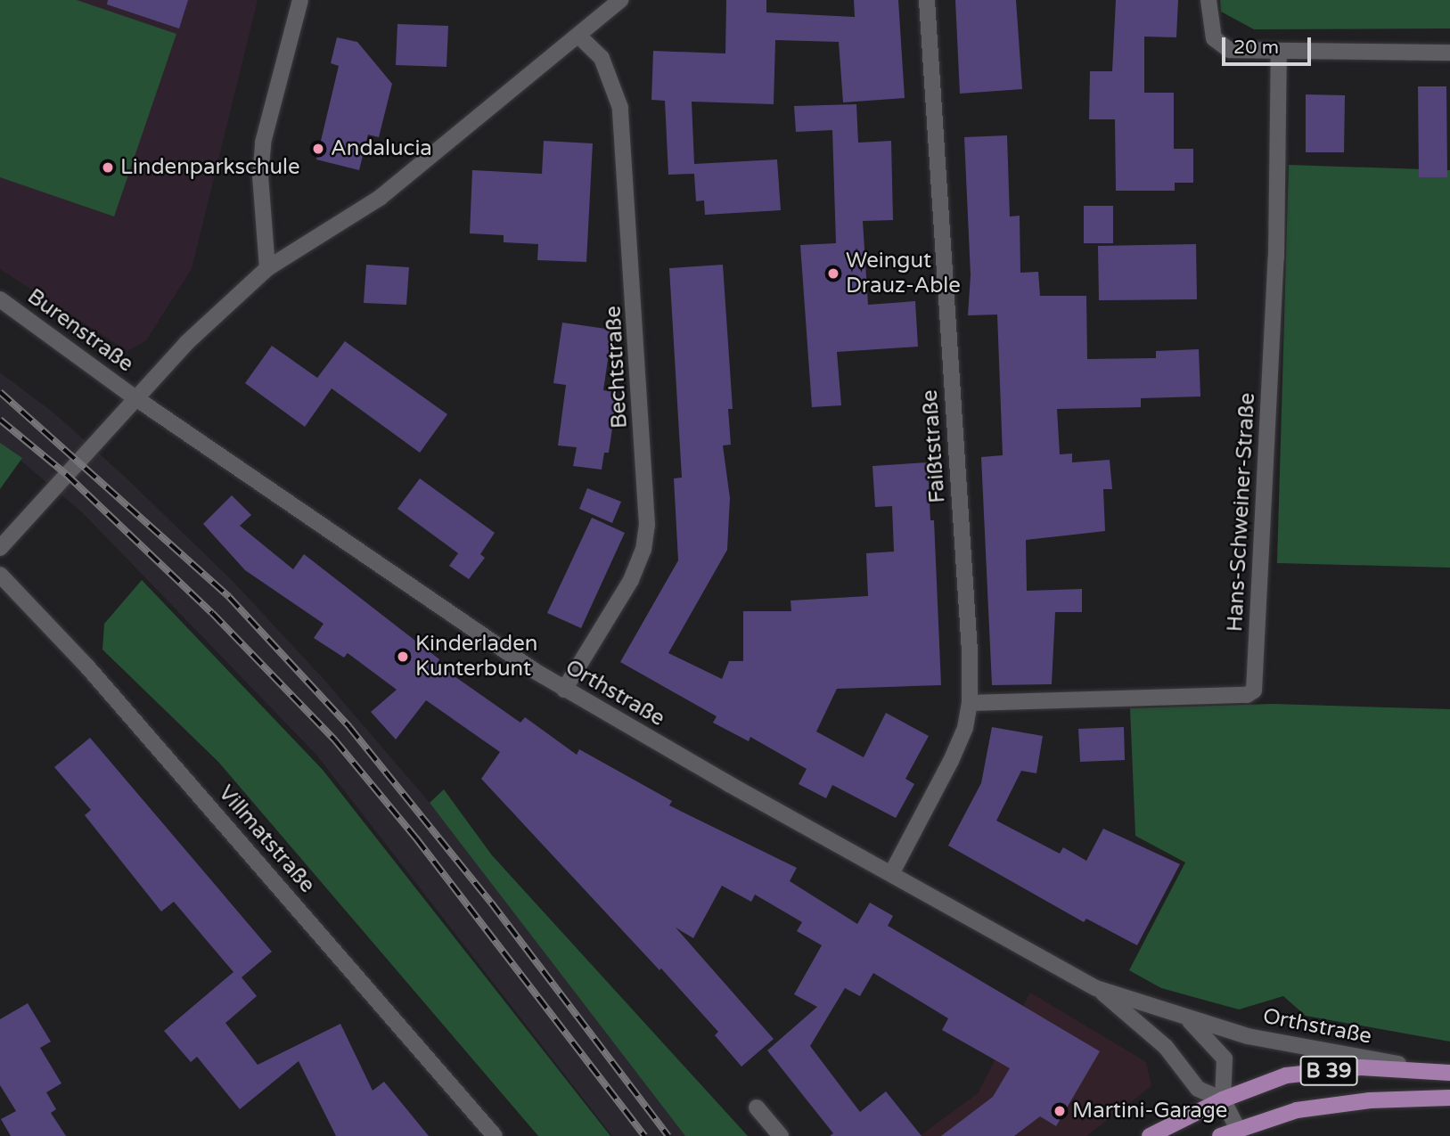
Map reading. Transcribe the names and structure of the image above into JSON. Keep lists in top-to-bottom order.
{
  "streets": {
    "main road": ["B 39"],
    "street": [
      "Burenstraße",
      "Bechtstraße",
      "Faißtstraße",
      "Hans-Schweiner-Straße",
      "Orthstraße",
      "Villmatstraße"
    ]
  },
  "crossings": [
    ["Burenstraße", "Orthstraße"],
    ["Bechtstraße", "Orthstraße"],
    ["Faißtstraße", "Hans-Schweiner-Straße"],
    ["Faißtstraße", "Orthstraße"],
    ["Orthstraße", "B 39"]
  ],
  "places": [
    "Andalucia",
    "Lindenparkschule",
    "Weingut Drauz-Able",
    "Kinderladen Kunterbunt",
    "Martini-Garage"
  ],
  "scale_bar": "20 m"
}
